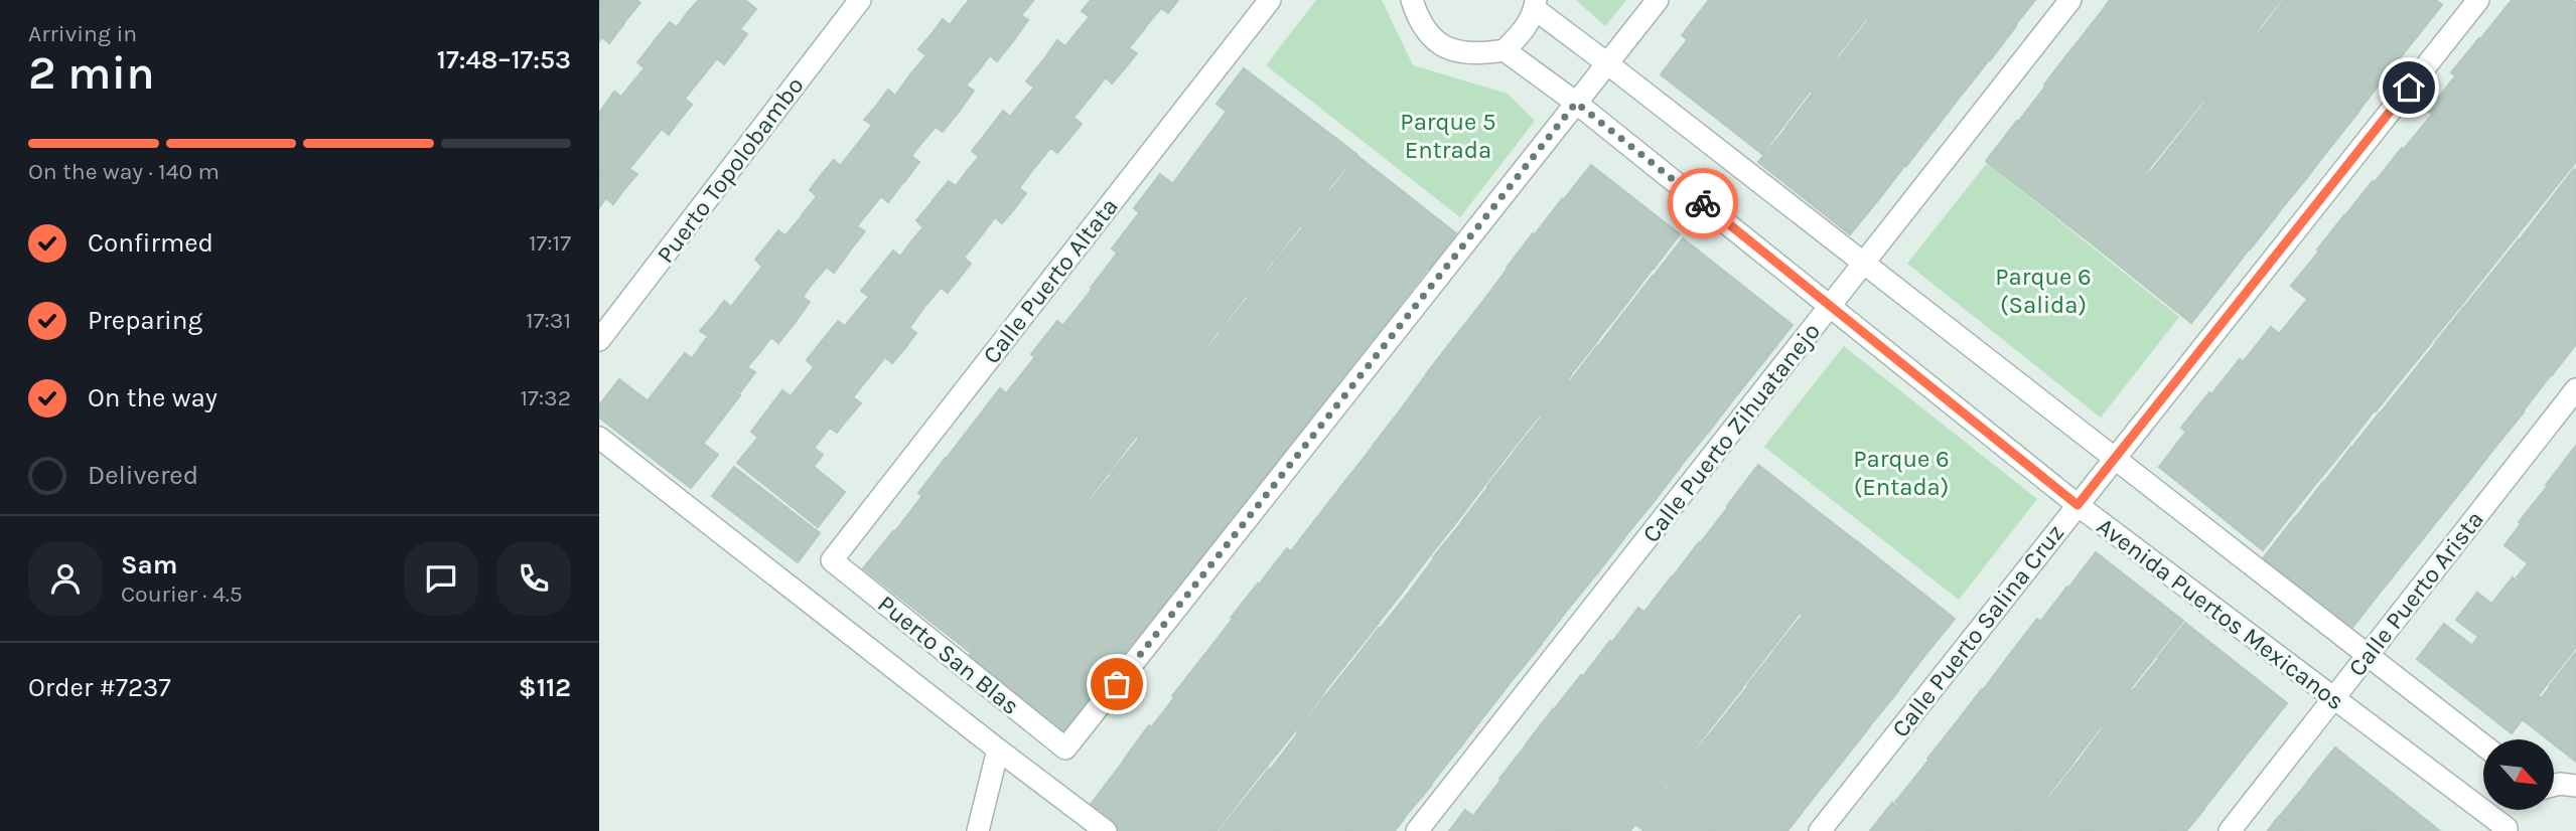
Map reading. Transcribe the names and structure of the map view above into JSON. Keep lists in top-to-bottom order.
{
  "streets": {
    "street": [
      "Puerto Topolobambo",
      "Calle Puerto Altata",
      "Calle Puerto Zihuatanejo",
      "Calle Puerto Arista",
      "Avenida Puertos Mexicanos",
      "Calle Puerto Salina Cruz",
      "Puerto San Blas"
    ]
  },
  "crossings": [
    ["Calle Puerto Altata", "Puerto San Blas"],
    ["Calle Puerto Zihuatanejo", "Avenida Puertos Mexicanos"],
    ["Calle Puerto Arista", "Avenida Puertos Mexicanos"],
    ["Avenida Puertos Mexicanos", "Calle Puerto Salina Cruz"],
    ["Avenida Puertos Mexicanos", "Puerto San Blas"]
  ],
  "parks": ["Parque 5 Entrada", "Parque 6 (Salida)", "Parque 6 (Entada)"],
  "north": "bottom right",
  "page": {
    "heading": ["2 min", "Arriving in", "17:48–17:53"],
    "panel": [
      "Sam",
      "Courier · 4.5",
      "Order #7237",
      "$112"
    ],
    "bar": "On the way · 140 m",
    "list": [
      ["Confirmed", "17:17"],
      ["Preparing", "17:31"],
      ["On the way", "17:32"],
      "Delivered"
    ]
  }
}
